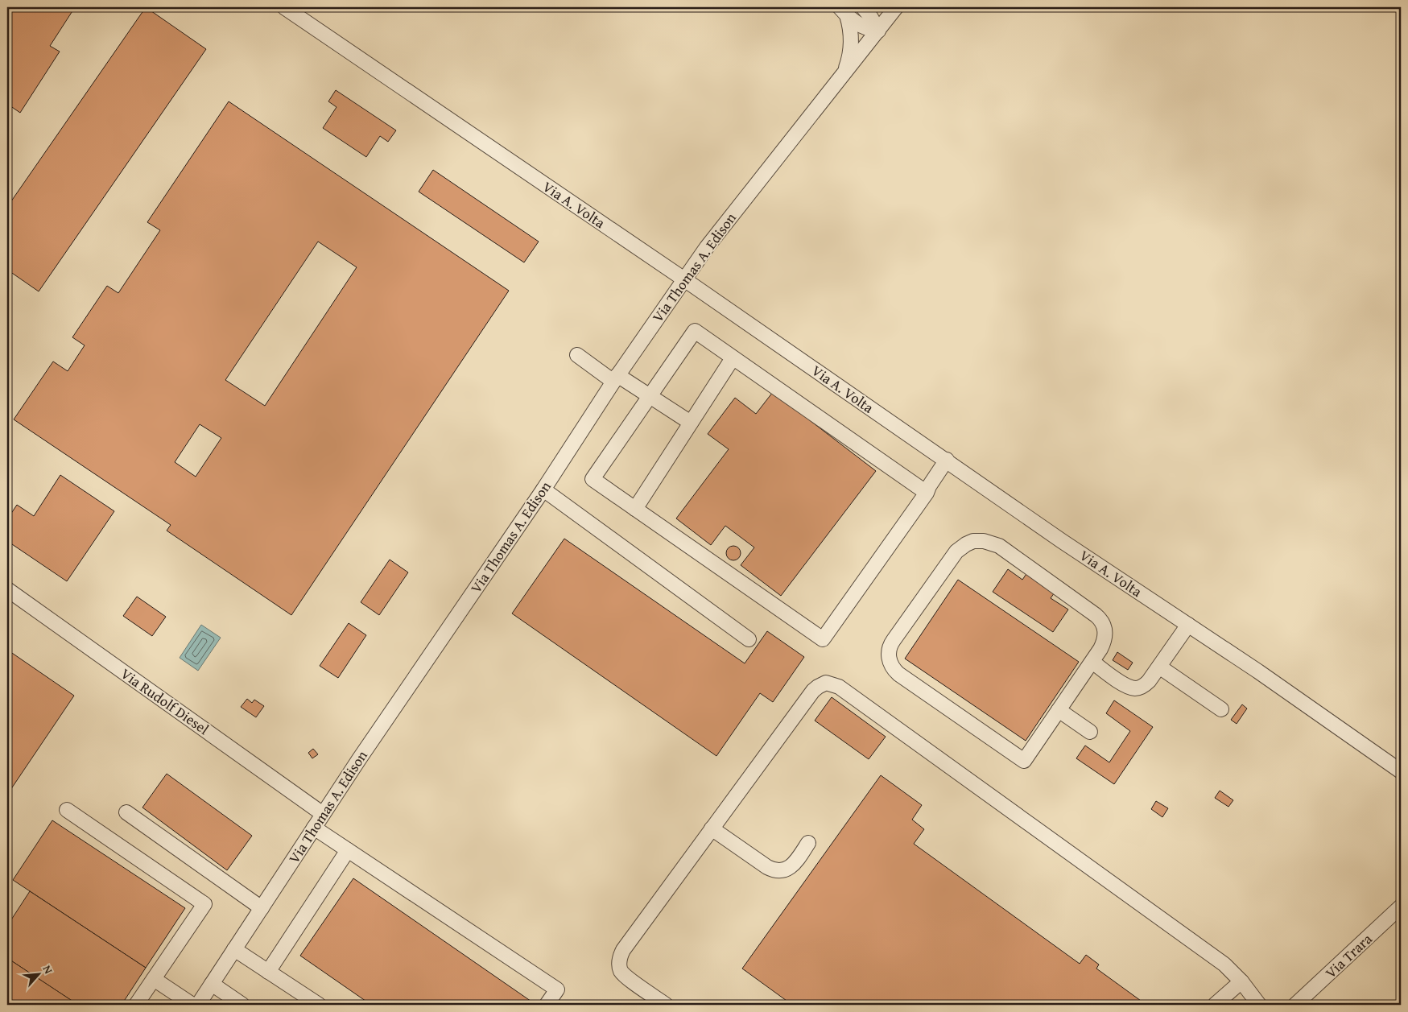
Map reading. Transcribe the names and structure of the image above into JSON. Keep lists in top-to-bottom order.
{
  "streets": {
    "street": [
      "Via A. Volta",
      "Via Thomas A. Edison",
      "Via Rudolf Diesel",
      "Via Trara"
    ]
  },
  "crossings": [
    ["Via A. Volta", "Via Thomas A. Edison"],
    ["Via Thomas A. Edison", "Via Rudolf Diesel"]
  ],
  "north": "top right"
}
